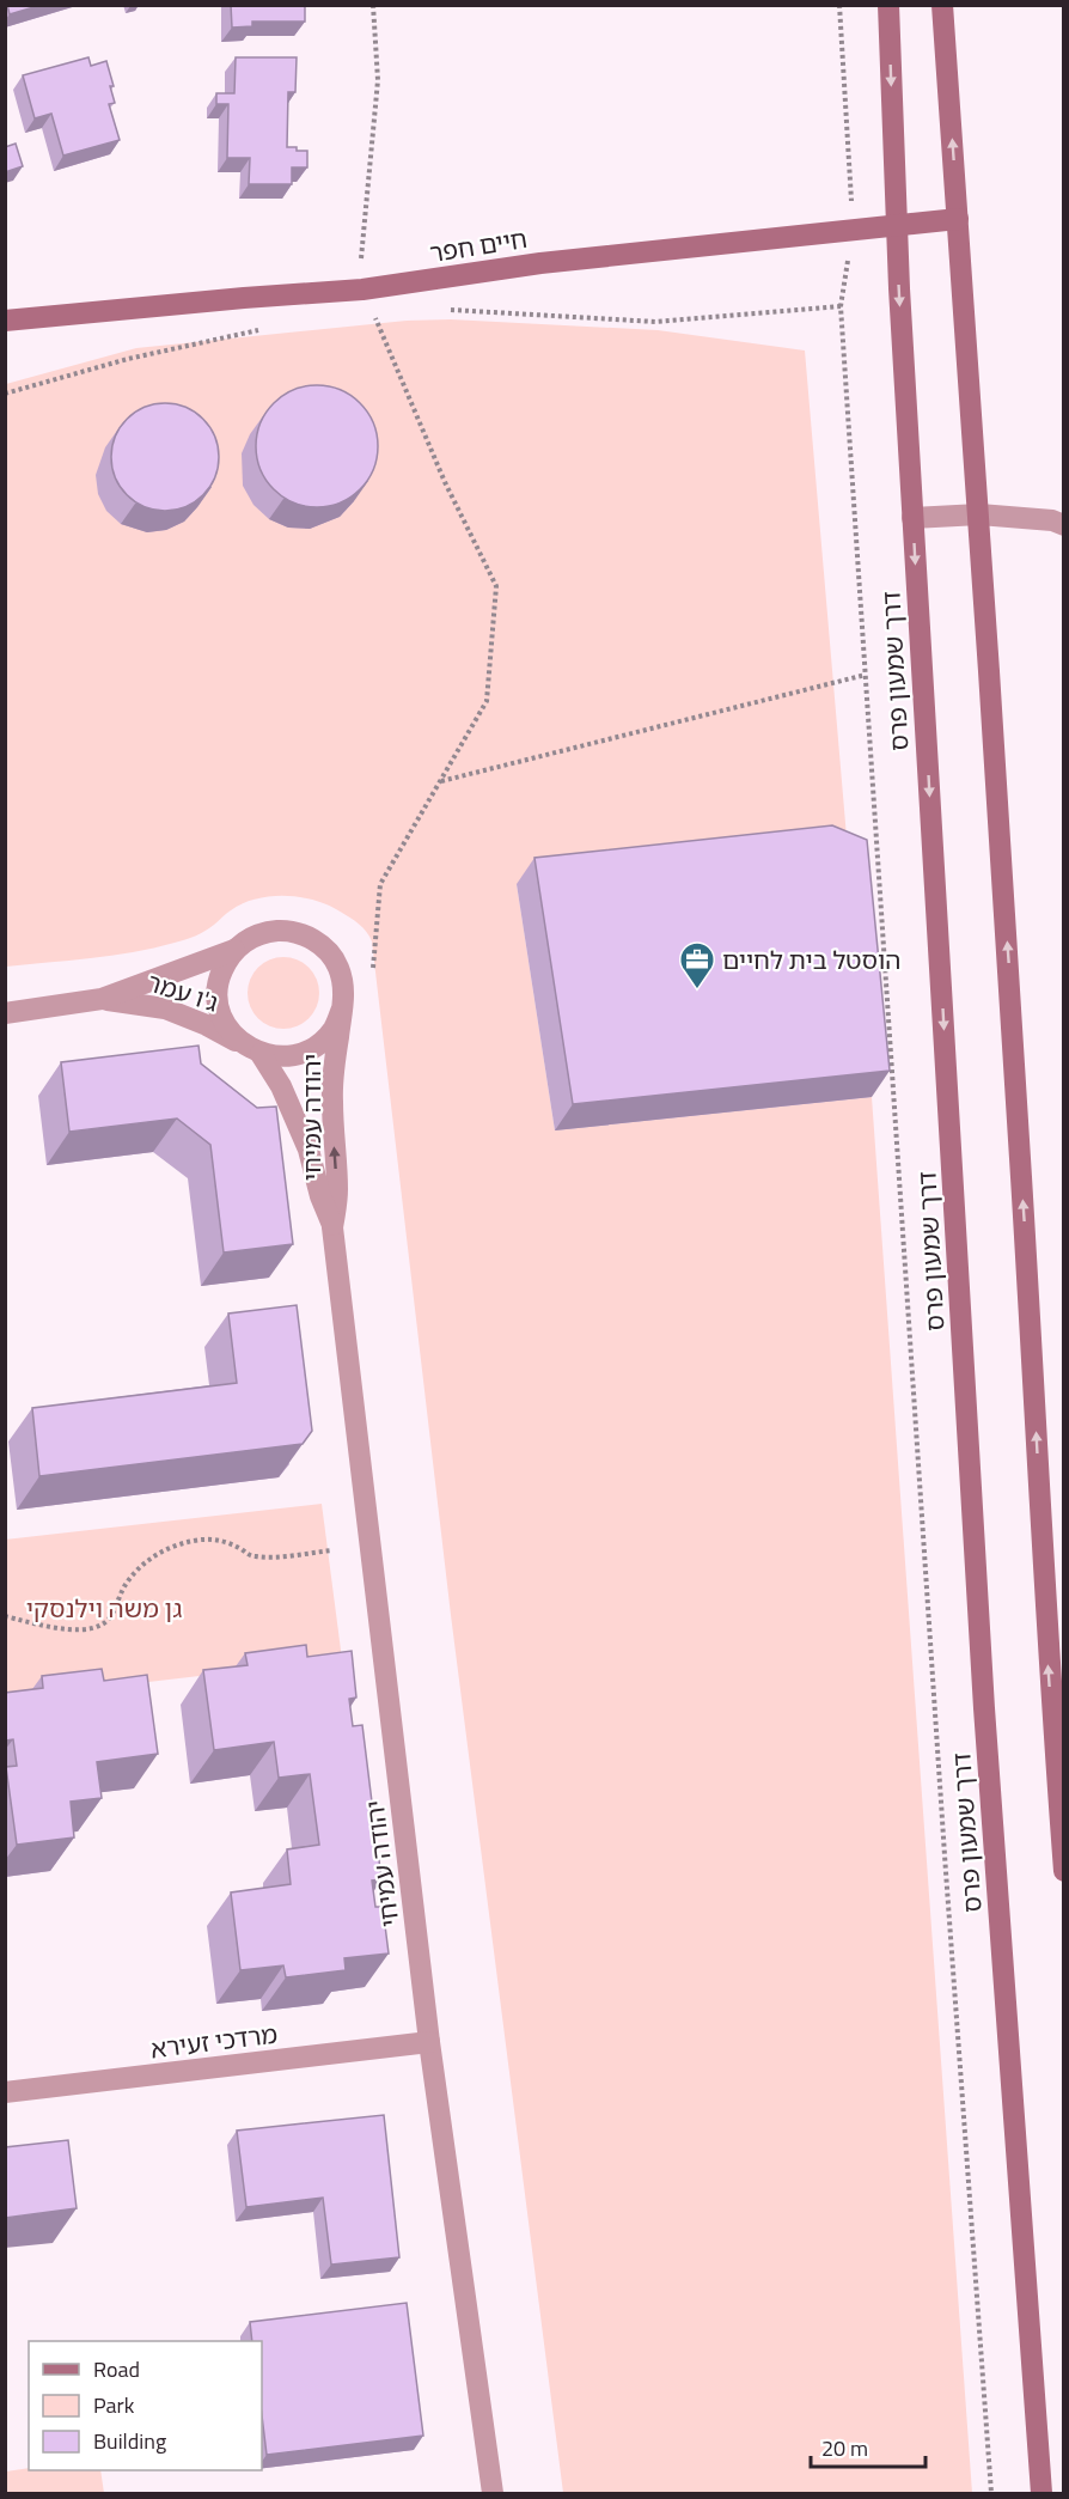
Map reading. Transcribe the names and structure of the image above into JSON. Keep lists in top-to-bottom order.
{
  "streets": {
    "street": [
      "חיים חפר",
      "דרך שמעון פרס",
      "ג'ו עמר",
      "יהודה עמיחי",
      "מרדכי זעירא"
    ]
  },
  "crossings": [
    ["חיים חפר", "דרך שמעון פרס"],
    ["ג'ו עמר", "יהודה עמיחי"],
    ["יהודה עמיחי", "מרדכי זעירא"]
  ],
  "parks": ["גן משה וילנסקי"],
  "places": {
    "office": ["הוסטל בית לחיים"]
  },
  "legend": ["Road", "Park", "Building"],
  "scale_bar": "20 m"
}
